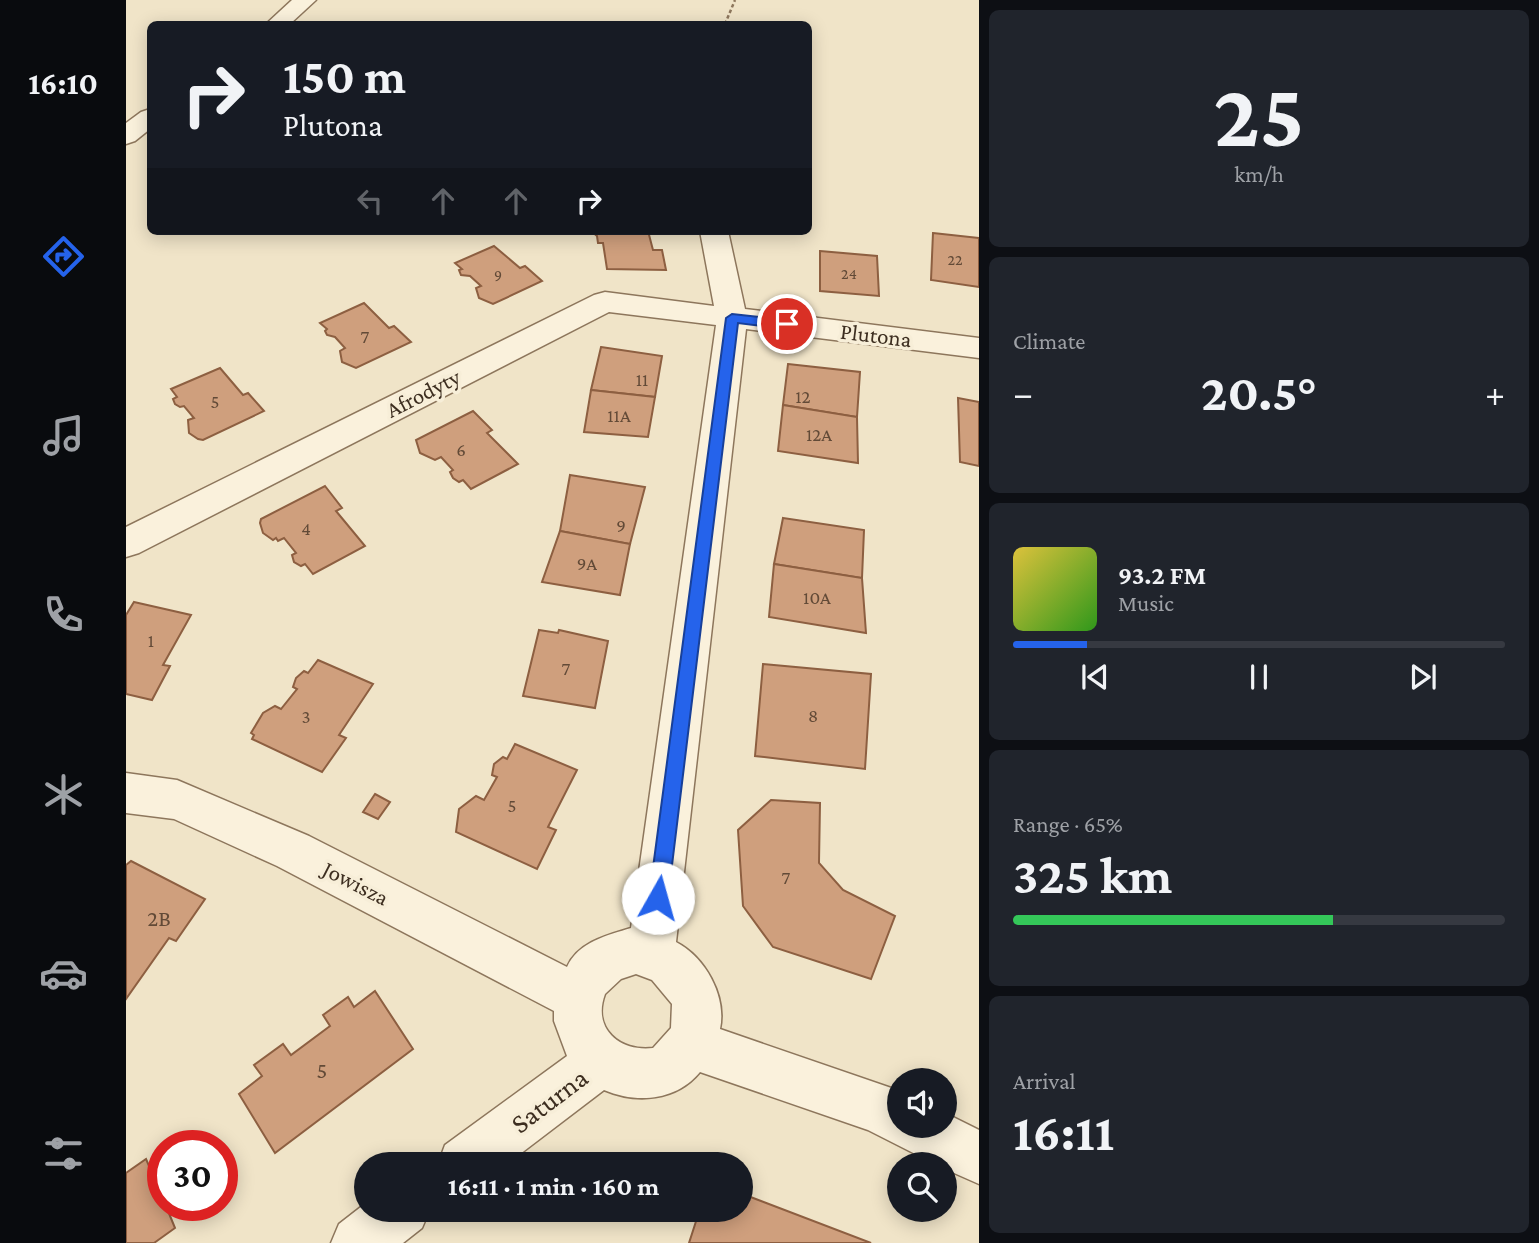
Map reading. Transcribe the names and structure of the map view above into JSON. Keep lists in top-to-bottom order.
{
  "streets": {
    "street": [
      "Plutona",
      "Afrodyty",
      "Jowisza",
      "Saturna"
    ]
  },
  "crossings": [
    ["Plutona", "Afrodyty"],
    ["Jowisza", "Saturna"]
  ],
  "house_numbers": [
    "22",
    "24",
    "9",
    "7",
    "11",
    "12",
    "5",
    "11A",
    "12A",
    "6",
    "9",
    "4",
    "9A",
    "10A",
    "1",
    "7",
    "8",
    "3",
    "5",
    "7",
    "2B",
    "5"
  ],
  "page": {
    "tabs": "16:10",
    "tile": [
      ["25", "km/h"],
      "Climate",
      ["Range · 65%", "325 km"],
      ["Arrival", "16:11"]
    ],
    "turn": ["150 m", "Plutona"],
    "heat": ["−", "20.5°", "+"],
    "song": ["93.2 FM", "Music"],
    "limit": "30",
    "trip": "16:11 · 1 min · 160 m"
  }
}
